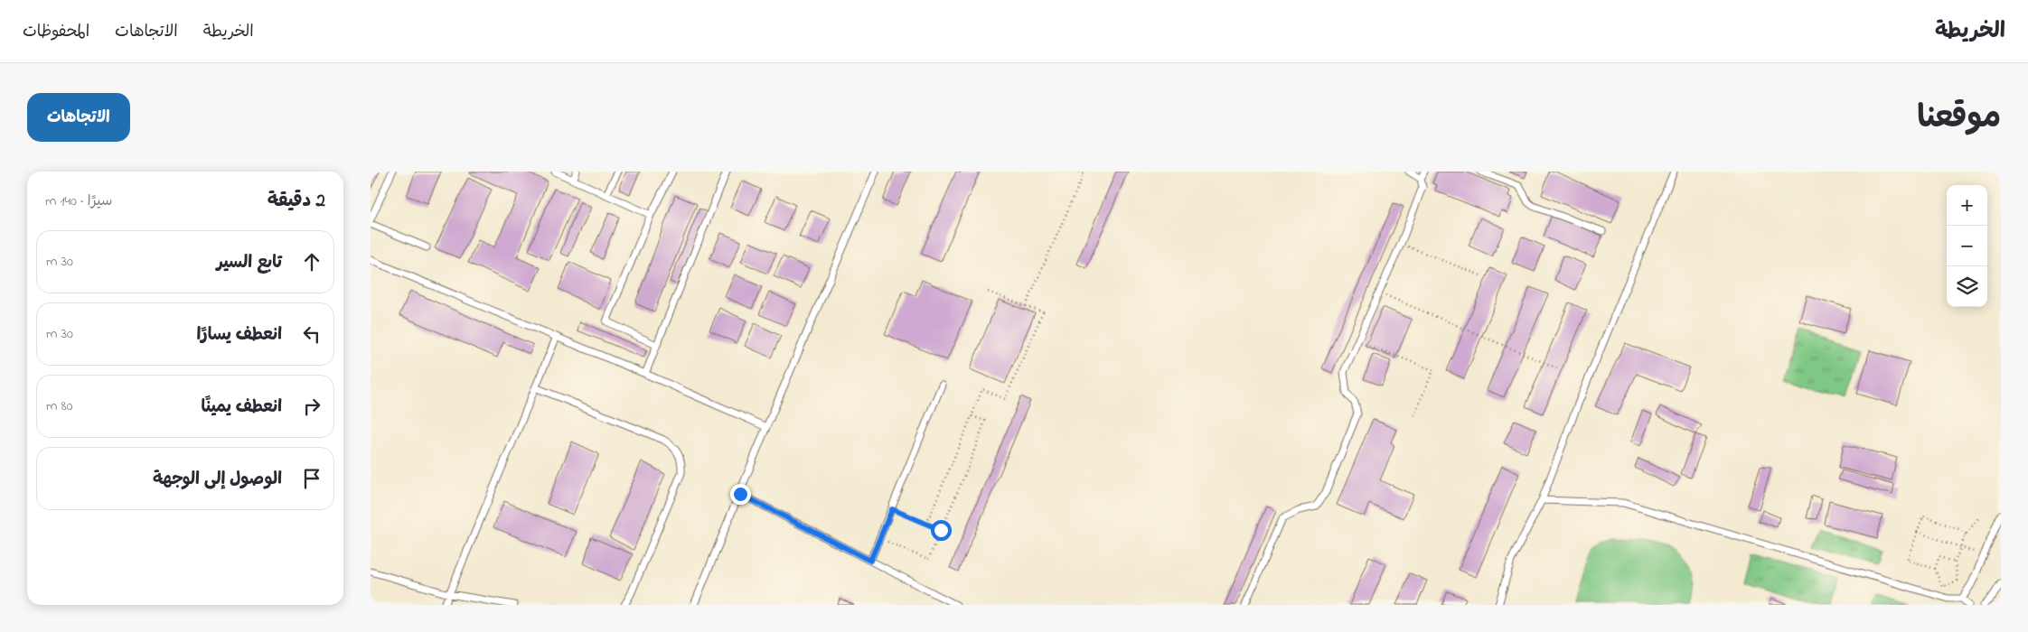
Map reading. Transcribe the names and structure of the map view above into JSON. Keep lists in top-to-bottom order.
{
  "page": {
    "header": "الخريطة",
    "nav": ["الخريطة", "الاتجاهات", "المحفوظات"],
    "title": "موقعنا",
    "buttons": "الاتجاهات",
    "heading": ["2 دقيقة", "سيرًا · 140 m"],
    "map_buttons": ["+", "−"],
    "list": [
      ["تابع السير", "30 m"],
      ["انعطف يسارًا", "30 m"],
      ["انعطف يمينًا", "80 m"],
      "الوصول إلى الوجهة"
    ]
  }
}
